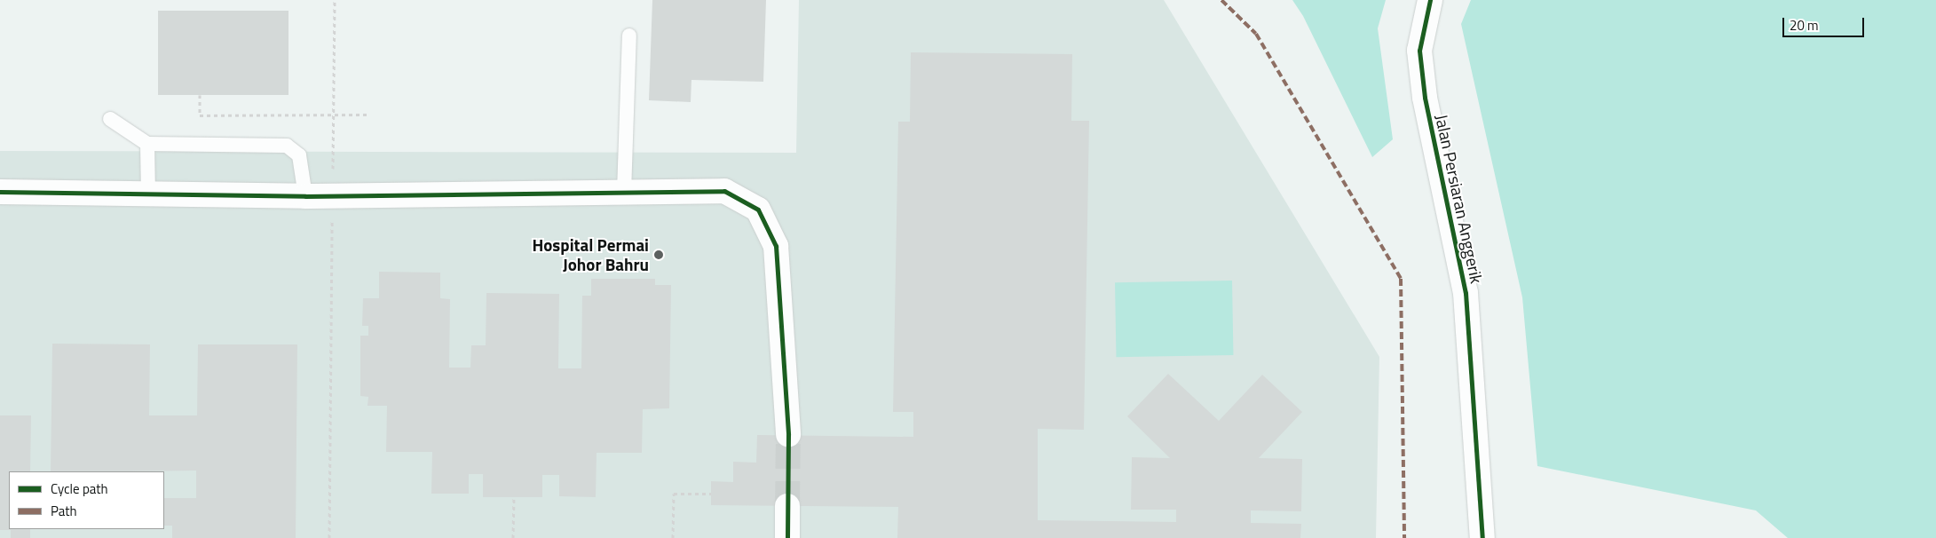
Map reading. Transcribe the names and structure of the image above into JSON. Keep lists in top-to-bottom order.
{
  "streets": {
    "street": ["Jalan Persiaran Anggerik"]
  },
  "places": ["Hospital Permai Johor Bahru"],
  "legend": ["Cycle path", "Path"],
  "scale_bar": "20 m"
}
